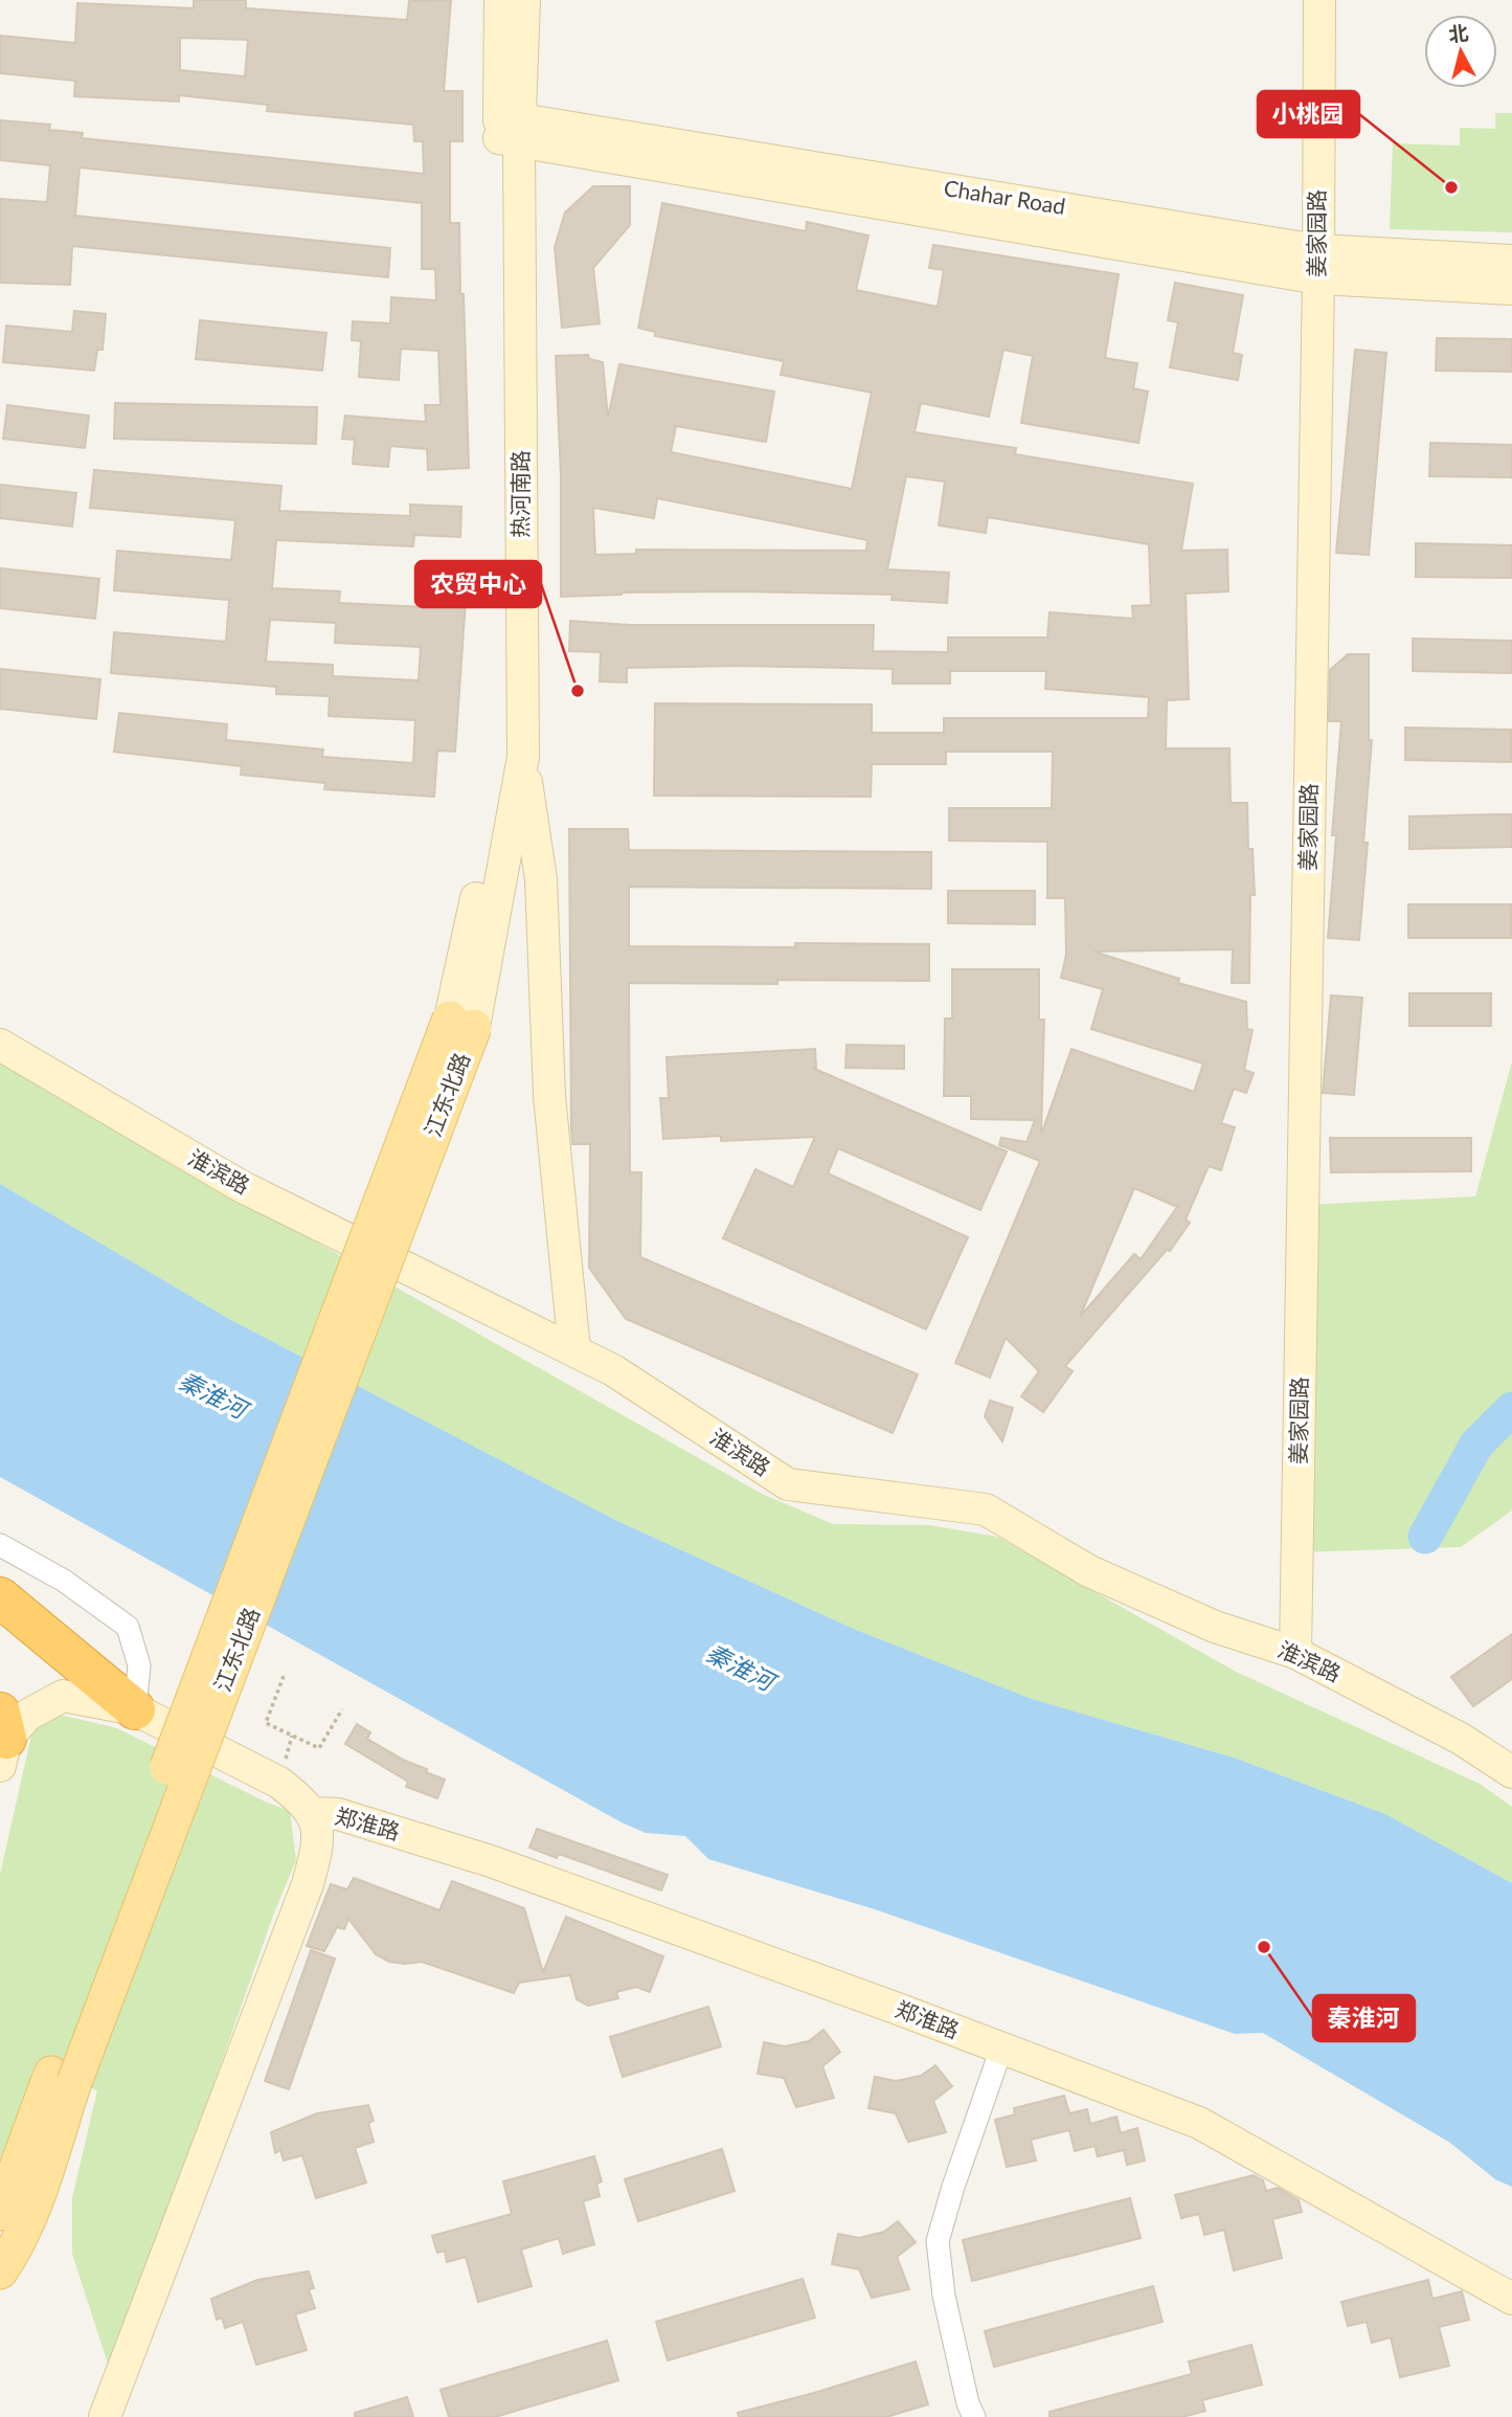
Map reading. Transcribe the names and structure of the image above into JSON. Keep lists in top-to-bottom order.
{
  "streets": {
    "main road": [
      "Chahar Road",
      "姜家园路",
      "热河南路",
      "江东北路",
      "淮滨路",
      "郑淮路"
    ]
  },
  "crossings": [
    ["Chahar Road", "姜家园路"],
    ["Chahar Road", "热河南路"],
    ["姜家园路", "淮滨路"],
    ["热河南路", "江东北路"]
  ],
  "water": ["秦淮河"],
  "places": ["小桃园", "农贸中心", "秦淮河"],
  "north": "top"
}
